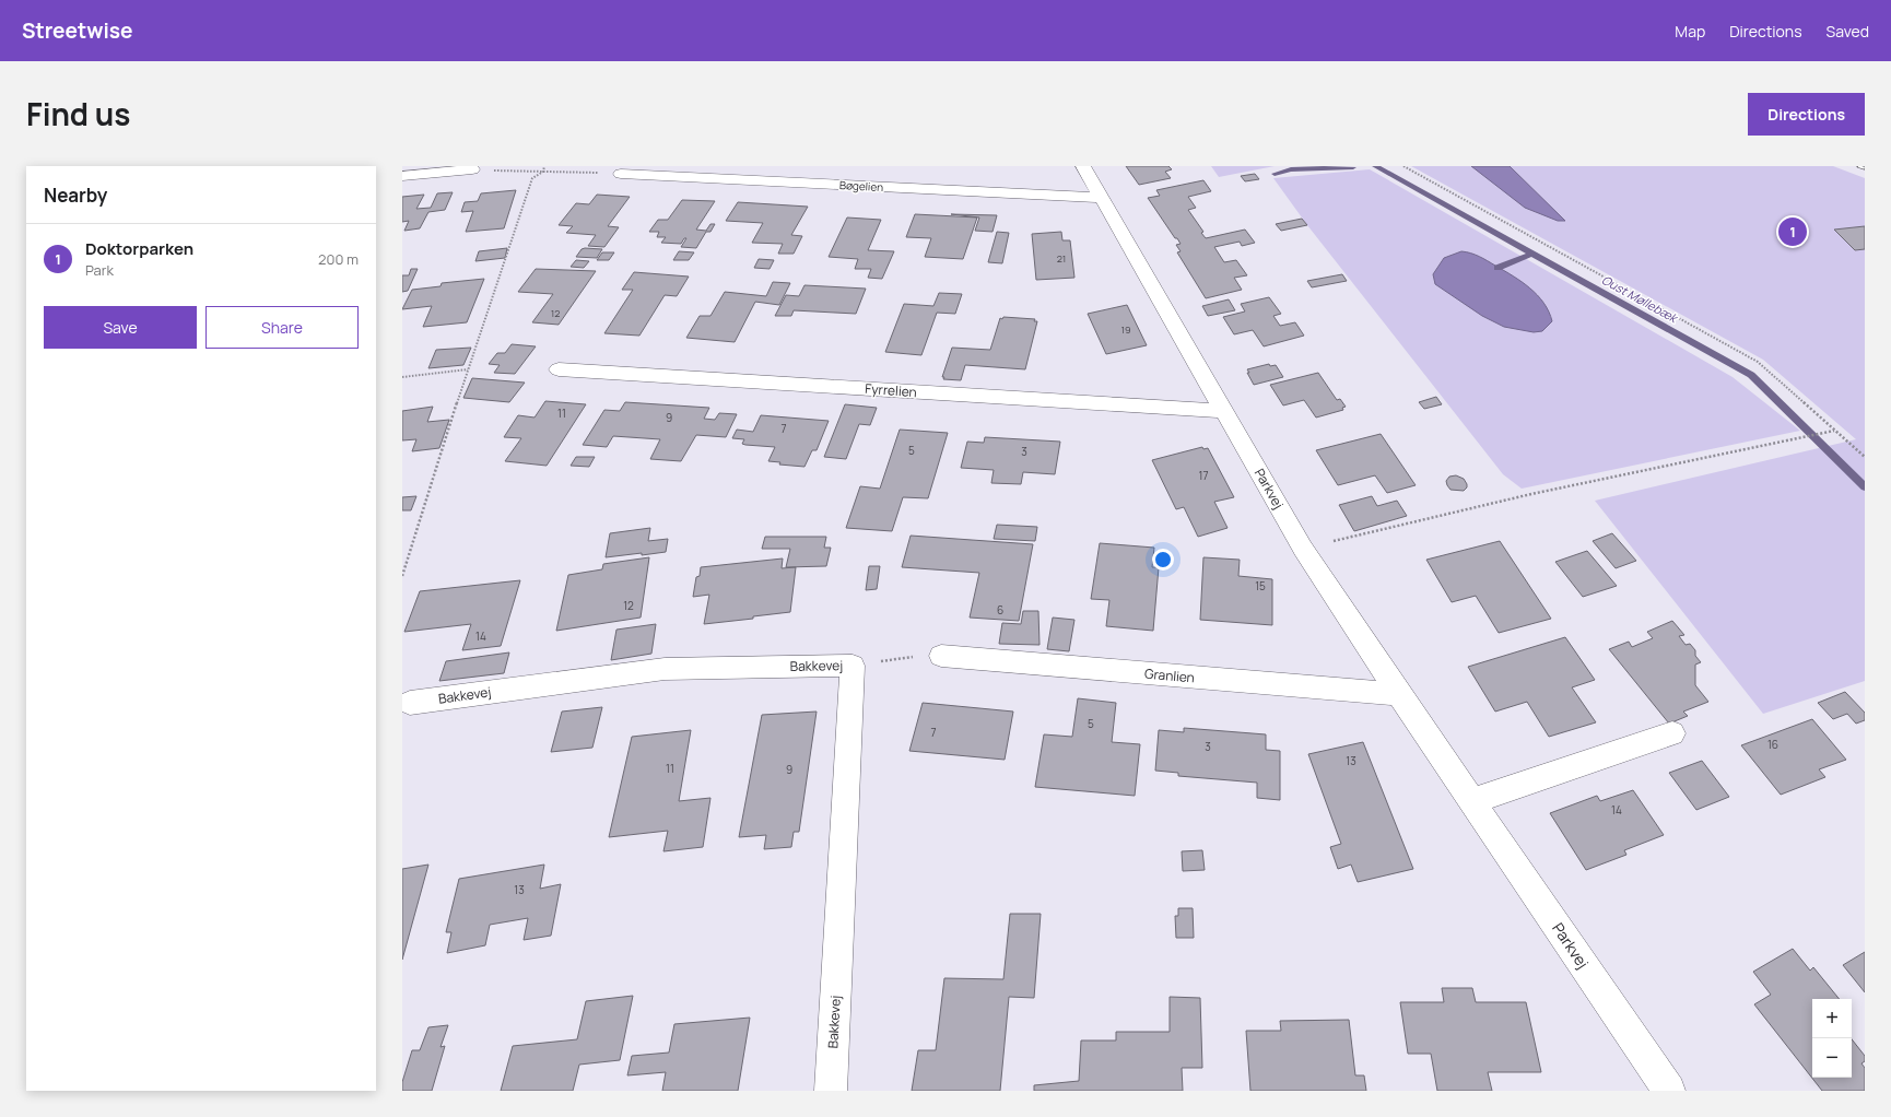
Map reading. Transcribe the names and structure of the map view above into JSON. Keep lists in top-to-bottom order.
{
  "streets": {
    "street": [
      "Bøgelien",
      "Fyrrelien",
      "Parkvej",
      "Bakkevej",
      "Granlien"
    ]
  },
  "crossings": [
    ["Bøgelien", "Parkvej"],
    ["Fyrrelien", "Parkvej"],
    ["Parkvej", "Granlien"]
  ],
  "water": ["Oust Møllebæk"],
  "house_numbers": [
    "21",
    "12",
    "19",
    "11",
    "9",
    "7",
    "5",
    "3",
    "17",
    "15",
    "12",
    "6",
    "14",
    "5",
    "7",
    "16",
    "3",
    "13",
    "11",
    "9",
    "14",
    "13"
  ],
  "page": {
    "header": "Streetwise",
    "nav": ["Map", "Directions", "Saved"],
    "title": "Find us",
    "buttons": [
      "Directions",
      ["Save", "Share"]
    ],
    "heading": "Nearby",
    "pins": "1",
    "list": [
      {
        "mark": "1",
        "name": "Doktorparken",
        "note": "Park",
        "value": "200 m"
      }
    ],
    "map_buttons": ["+", "−"]
  }
}
